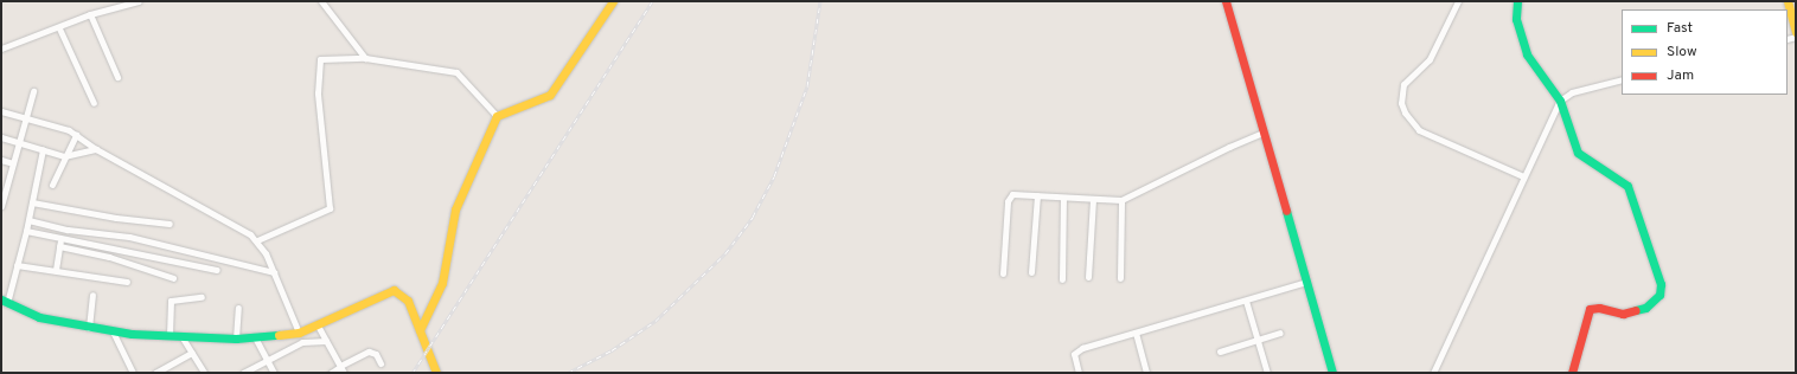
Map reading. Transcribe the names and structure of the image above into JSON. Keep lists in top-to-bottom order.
{
  "legend": ["Fast", "Slow", "Jam"]
}
